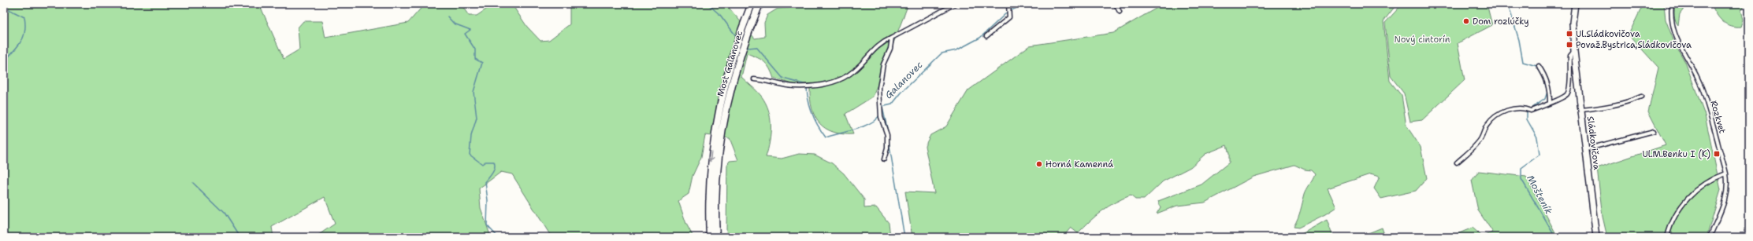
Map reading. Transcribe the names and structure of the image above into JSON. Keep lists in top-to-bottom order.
{
  "streets": {
    "highway": ["Most Galanovec"],
    "main road": ["Sládkovičova"],
    "street": ["Rozkvet"]
  },
  "water": ["Galanovec", "Mošteník"],
  "parks": ["Nový cintorín"],
  "places": {
    "other": ["Dom rozlúčky", "Horná Kamenná"],
    "transit": ["Ul.Sládkovičova", "Považ.Bystrica,Sládkovičova", "Ul.M.Benku I (K)"]
  }
}
